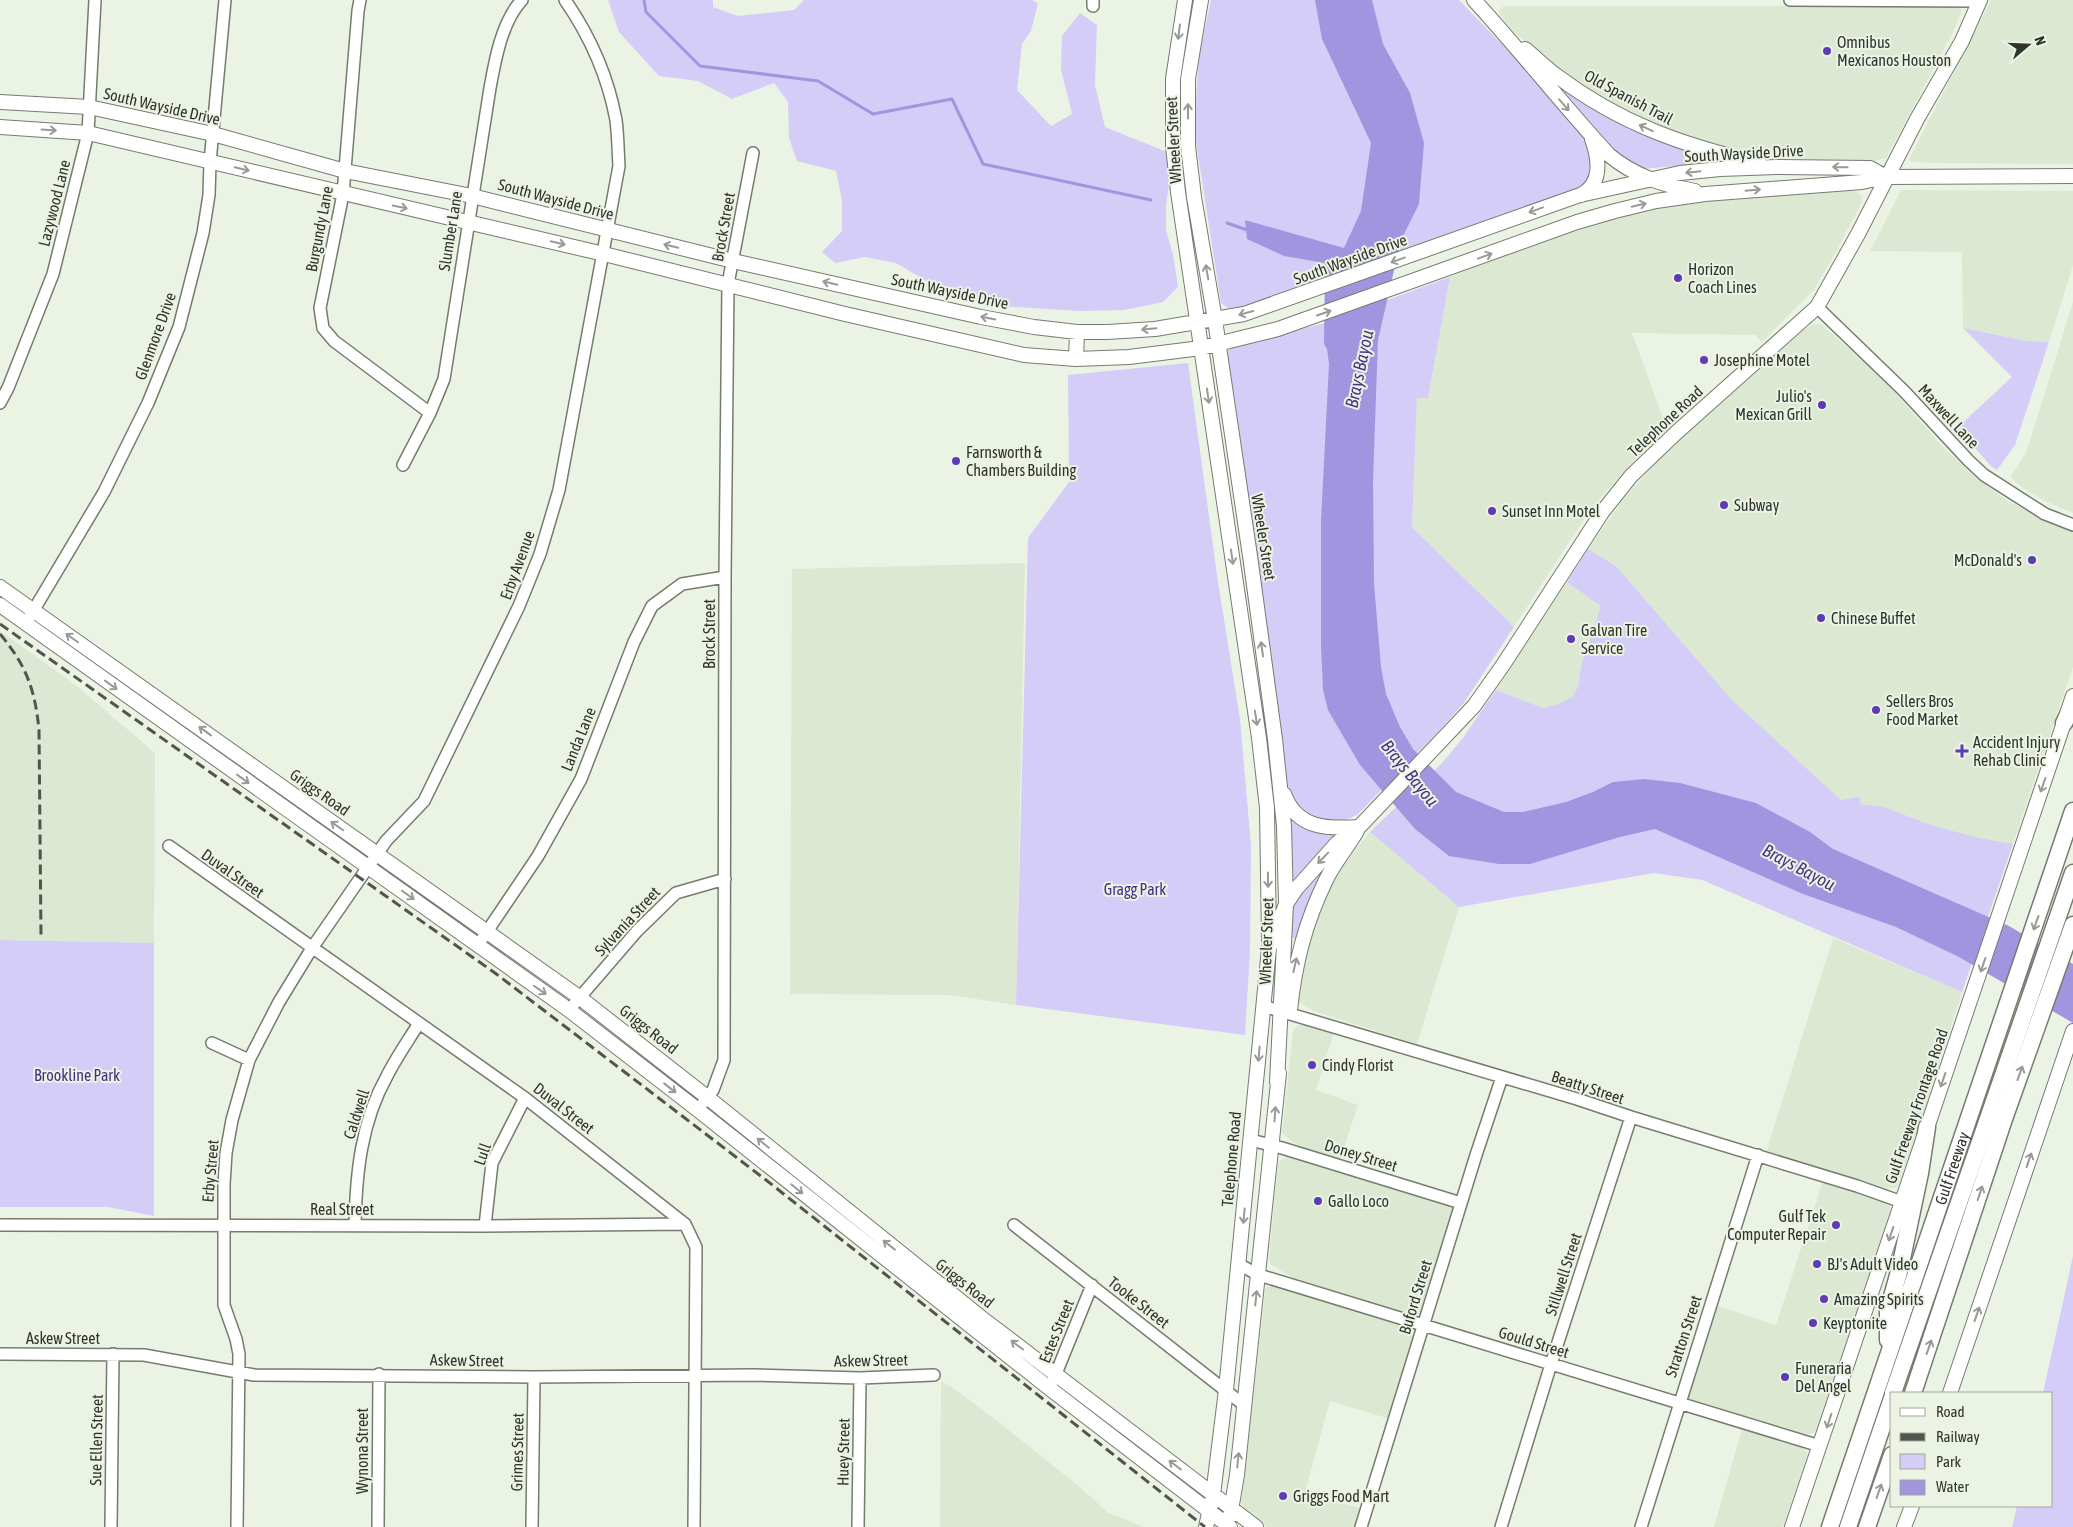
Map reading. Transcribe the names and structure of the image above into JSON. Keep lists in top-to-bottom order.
{
  "streets": {
    "highway": ["Gulf Freeway"],
    "main road": [
      "Old Spanish Trail",
      "South Wayside Drive",
      "Wheeler Street",
      "Telephone Road",
      "Griggs Road",
      "Gulf Freeway Frontage Road"
    ],
    "street": [
      "Lazywood Lane",
      "Brock Street",
      "Burgundy Lane",
      "Slumber Lane",
      "Glenmore Drive",
      "Maxwell Lane",
      "Erby Avenue",
      "Landa Lane",
      "Duval Street",
      "Sylvania Street",
      "Beatty Street",
      "Caldwell",
      "Lull",
      "Doney Street",
      "Erby Street",
      "Real Street",
      "Stillwell Street",
      "Buford Street",
      "Tooke Street",
      "Estes Street",
      "Stratton Street",
      "Askew Street",
      "Gould Street",
      "Sue Ellen Street",
      "Wynona Street",
      "Grimes Street",
      "Huey Street"
    ]
  },
  "crossings": [
    ["Old Spanish Trail", "South Wayside Drive"],
    ["South Wayside Drive", "Wheeler Street"],
    ["South Wayside Drive", "Lazywood Lane"],
    ["South Wayside Drive", "Brock Street"],
    ["South Wayside Drive", "Burgundy Lane"],
    ["South Wayside Drive", "Slumber Lane"],
    ["South Wayside Drive", "Glenmore Drive"],
    ["South Wayside Drive", "Telephone Road"],
    ["South Wayside Drive", "Erby Avenue"],
    ["Wheeler Street", "Telephone Road"],
    ["Wheeler Street", "Beatty Street"],
    ["Brock Street", "Landa Lane"],
    ["Brock Street", "Griggs Road"],
    ["Brock Street", "Sylvania Street"],
    ["Burgundy Lane", "Slumber Lane"],
    ["Glenmore Drive", "Griggs Road"],
    ["Maxwell Lane", "Telephone Road"],
    ["Telephone Road", "Griggs Road"],
    ["Telephone Road", "Beatty Street"],
    ["Telephone Road", "Doney Street"],
    ["Telephone Road", "Tooke Street"],
    ["Telephone Road", "Gould Street"],
    ["Erby Avenue", "Griggs Road"],
    ["Erby Avenue", "Erby Street"],
    ["Landa Lane", "Griggs Road"],
    ["Griggs Road", "Sylvania Street"],
    ["Griggs Road", "Erby Street"],
    ["Griggs Road", "Estes Street"],
    ["Duval Street", "Caldwell"],
    ["Duval Street", "Lull"],
    ["Duval Street", "Erby Street"],
    ["Duval Street", "Real Street"],
    ["Duval Street", "Askew Street"],
    ["Beatty Street", "Gulf Freeway Frontage Road"],
    ["Beatty Street", "Stillwell Street"],
    ["Beatty Street", "Buford Street"],
    ["Beatty Street", "Stratton Street"],
    ["Gulf Freeway Frontage Road", "Gould Street"],
    ["Caldwell", "Real Street"],
    ["Lull", "Real Street"],
    ["Doney Street", "Buford Street"],
    ["Erby Street", "Real Street"],
    ["Erby Street", "Askew Street"],
    ["Stillwell Street", "Gould Street"],
    ["Buford Street", "Gould Street"],
    ["Tooke Street", "Estes Street"],
    ["Stratton Street", "Gould Street"],
    ["Askew Street", "Sue Ellen Street"],
    ["Askew Street", "Wynona Street"],
    ["Askew Street", "Grimes Street"],
    ["Askew Street", "Huey Street"]
  ],
  "water": ["Brays Bayou"],
  "parks": ["Gragg Park", "Brookline Park"],
  "places": {
    "other": [
      "Omnibus Mexicanos Houston",
      "Horizon Coach Lines",
      "Josephine Motel",
      "Julio's Mexican Grill",
      "Farnsworth & Chambers Building",
      "Subway",
      "Sunset Inn Motel",
      "McDonald's",
      "Chinese Buffet",
      "Galvan Tire Service",
      "Sellers Bros Food Market",
      "Cindy Florist",
      "Gallo Loco",
      "Gulf Tek Computer Repair",
      "BJ's Adult Video",
      "Amazing Spirits",
      "Keyptonite",
      "Funeraria Del Angel",
      "Griggs Food Mart"
    ],
    "health": ["Accident Injury Rehab Clinic"]
  },
  "legend": [
    "Road",
    "Railway",
    "Park",
    "Water"
  ],
  "north": "right"
}
